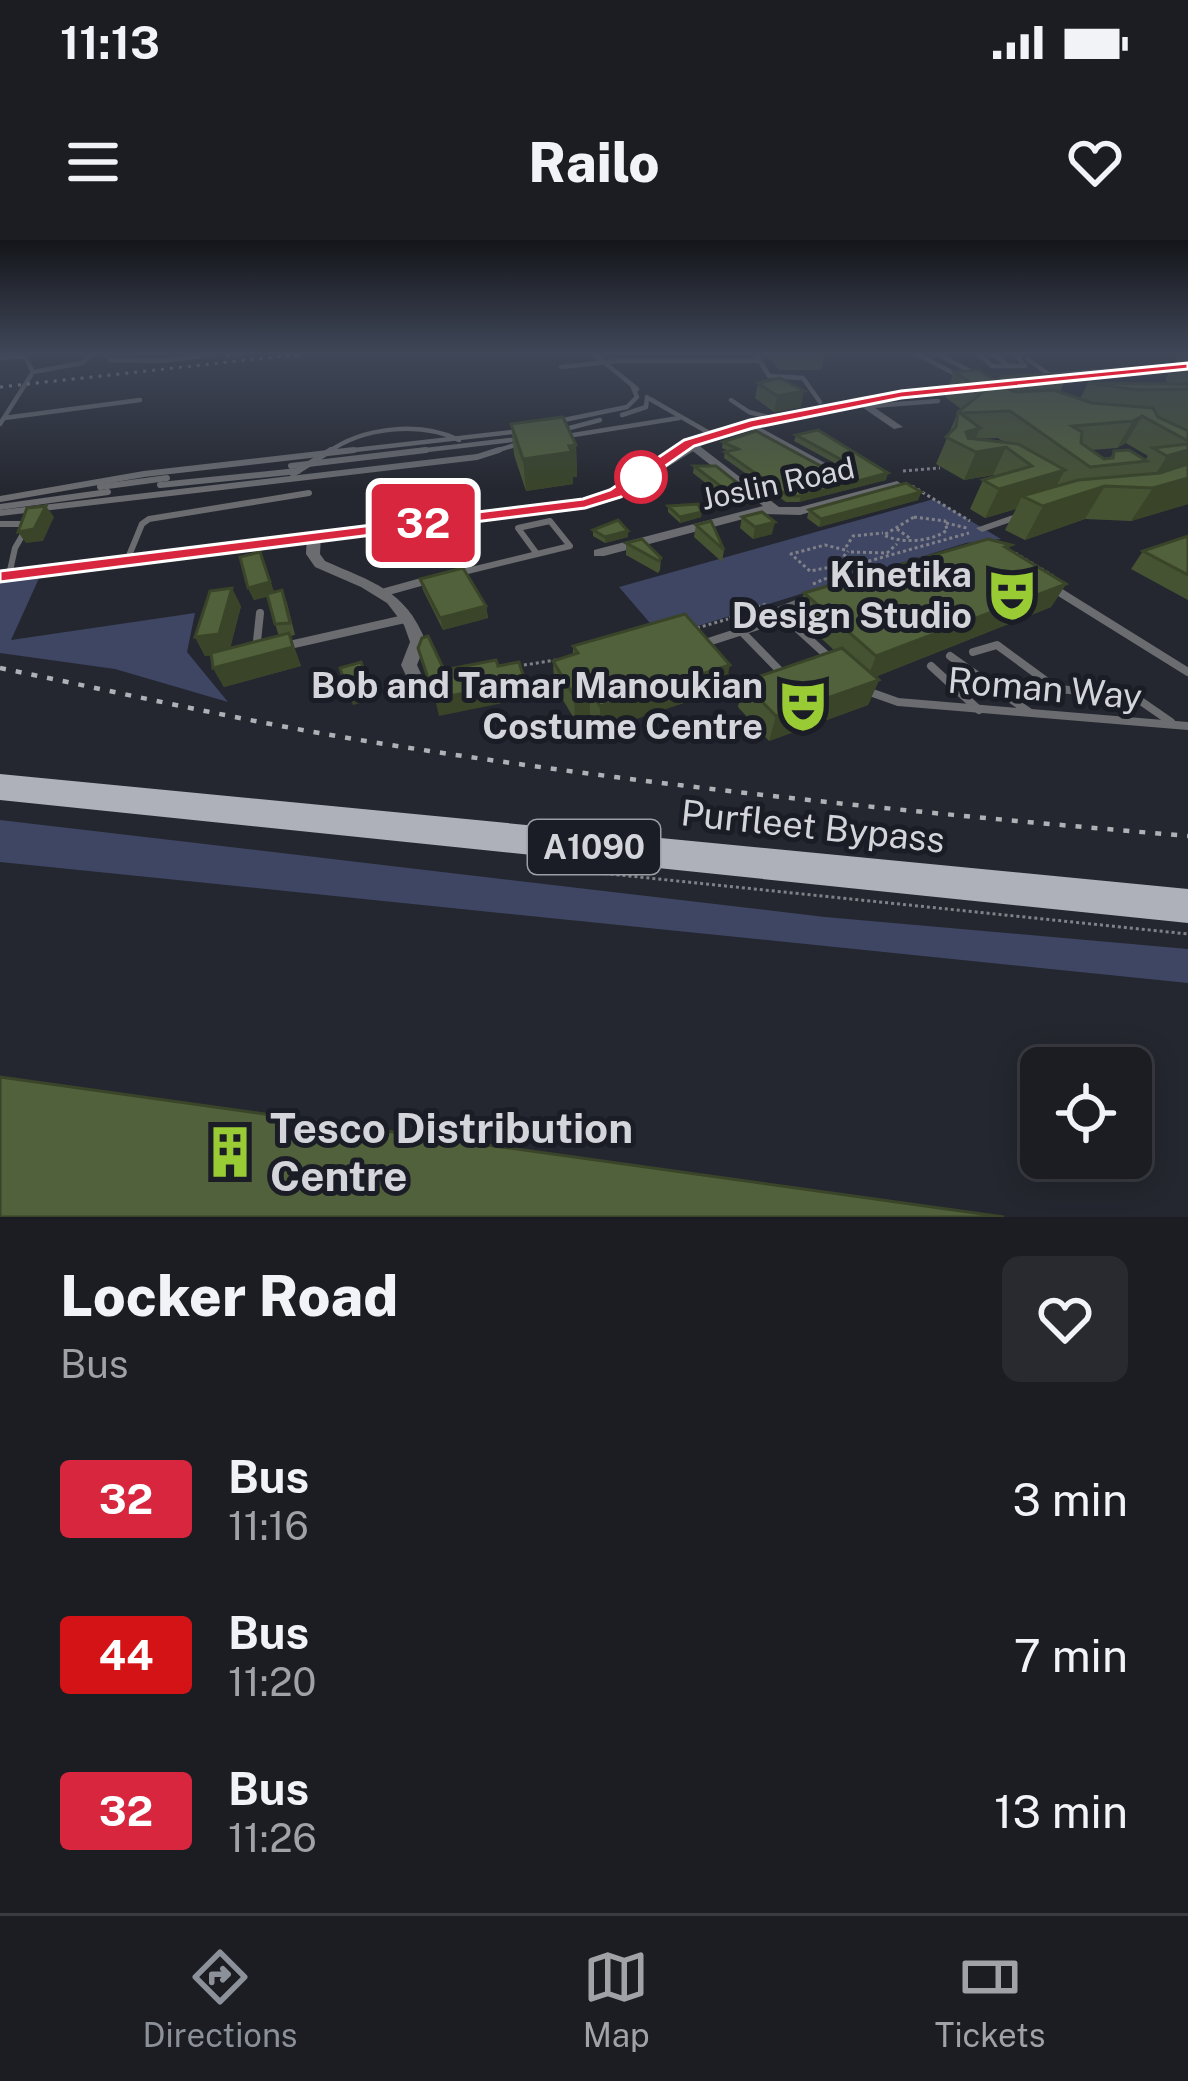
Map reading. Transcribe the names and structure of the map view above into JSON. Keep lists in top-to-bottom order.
{
  "streets": {
    "main road": ["Purfleet Bypass", "A1090"],
    "street": ["Joslin Road"],
    "lane": ["Roman Way"]
  },
  "places": {
    "theatre": ["Kinetika Design Studio", "Bob and Tamar Manoukian Costume Centre"],
    "building": ["Tesco Distribution Centre"]
  },
  "lines": ["bus line 32"],
  "page": {
    "status": "11:13",
    "header": "Railo",
    "on_map": "32",
    "heading": ["Locker Road", "Bus"],
    "list": [
      {
        "mark": "32",
        "name": "Bus",
        "note": "11:16",
        "value": "3 min"
      },
      {
        "mark": "44",
        "name": "Bus",
        "note": "11:20",
        "value": "7 min"
      },
      {
        "mark": "32",
        "name": "Bus",
        "note": "11:26",
        "value": "13 min"
      }
    ],
    "tabs": ["Directions", "Map", "Tickets"]
  }
}
